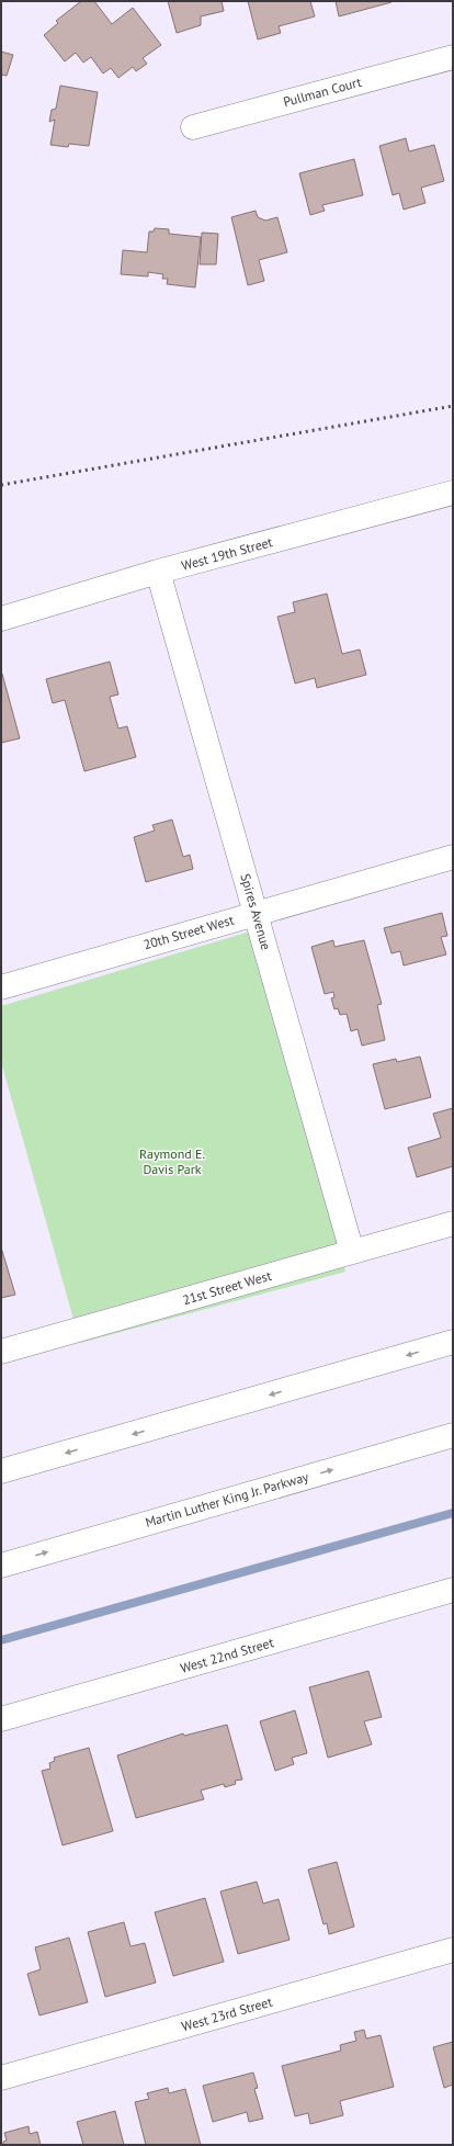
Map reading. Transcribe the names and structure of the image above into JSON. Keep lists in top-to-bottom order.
{
  "streets": {
    "main road": [
      "Pullman Court",
      "West 19th Street",
      "Spires Avenue",
      "20th Street West",
      "21st Street West",
      "Martin Luther King Jr. Parkway",
      "West 22nd Street",
      "West 23rd Street"
    ]
  },
  "crossings": [
    ["West 19th Street", "Spires Avenue"],
    ["Spires Avenue", "20th Street West"],
    ["Spires Avenue", "21st Street West"]
  ],
  "parks": ["Raymond E. Davis Park"]
}
